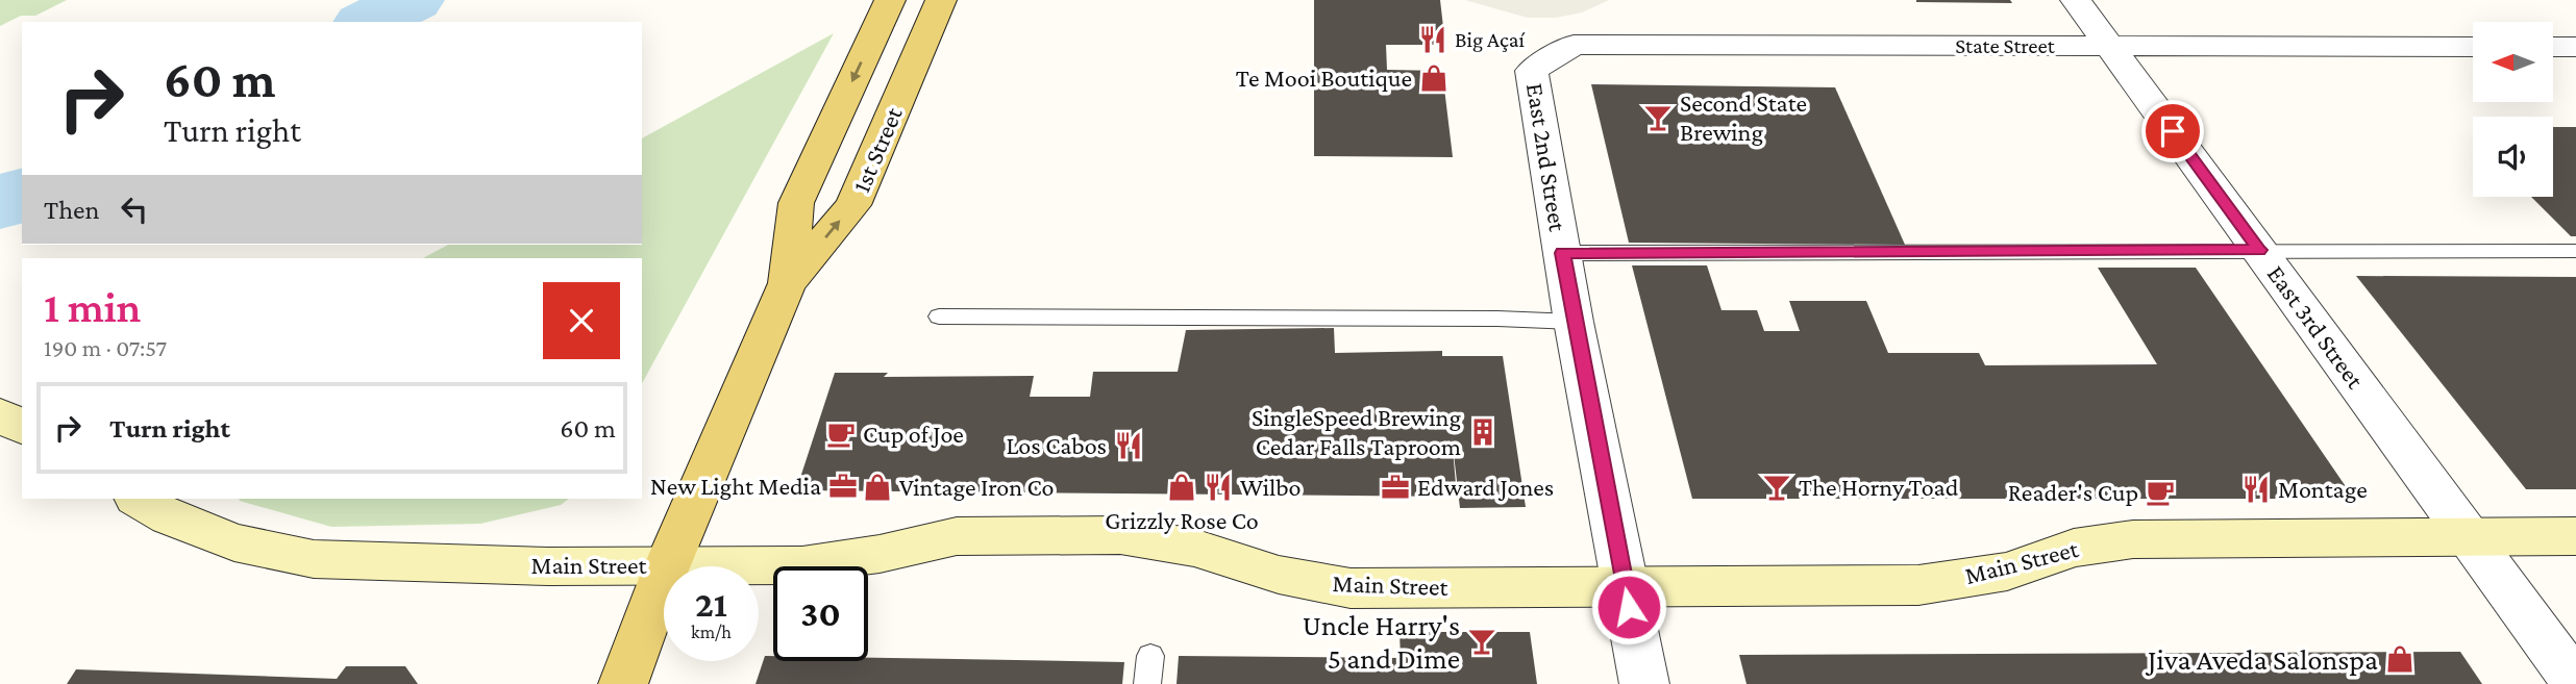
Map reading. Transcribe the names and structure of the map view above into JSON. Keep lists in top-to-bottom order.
{
  "streets": {
    "main road": ["1st Street", "Main Street"],
    "street": ["State Street", "East 2nd Street", "East 3rd Street"]
  },
  "crossings": [
    ["State Street", "East 2nd Street"],
    ["State Street", "East 3rd Street"],
    ["1st Street", "Main Street"],
    ["East 2nd Street", "Main Street"],
    ["East 3rd Street", "Main Street"]
  ],
  "places": {
    "restaurant": [
      "Big Açaí",
      "Los Cabos",
      "Wilbo",
      "Montage"
    ],
    "shop": [
      "Te Mooi Boutique",
      "Vintage Iron Co",
      "Grizzly Rose Co",
      "Jiva Aveda Salonspa"
    ],
    "bar": ["Second State Brewing", "The Horny Toad", "Uncle Harry's 5 and Dime"],
    "building": ["SingleSpeed Brewing Cedar Falls Taproom"],
    "cafe": ["Cup of Joe", "Reader's Cup"],
    "office": ["New Light Media", "Edward Jones"]
  },
  "north": "left",
  "page": {
    "turn": ["60 m", "Turn right"],
    "then": "Then",
    "heading": ["1 min", "190 m · 07:57"],
    "list": [
      {
        "name": "Turn right",
        "value": "60 m"
      }
    ],
    "speed": "21 km/h",
    "limit": "30"
  }
}
